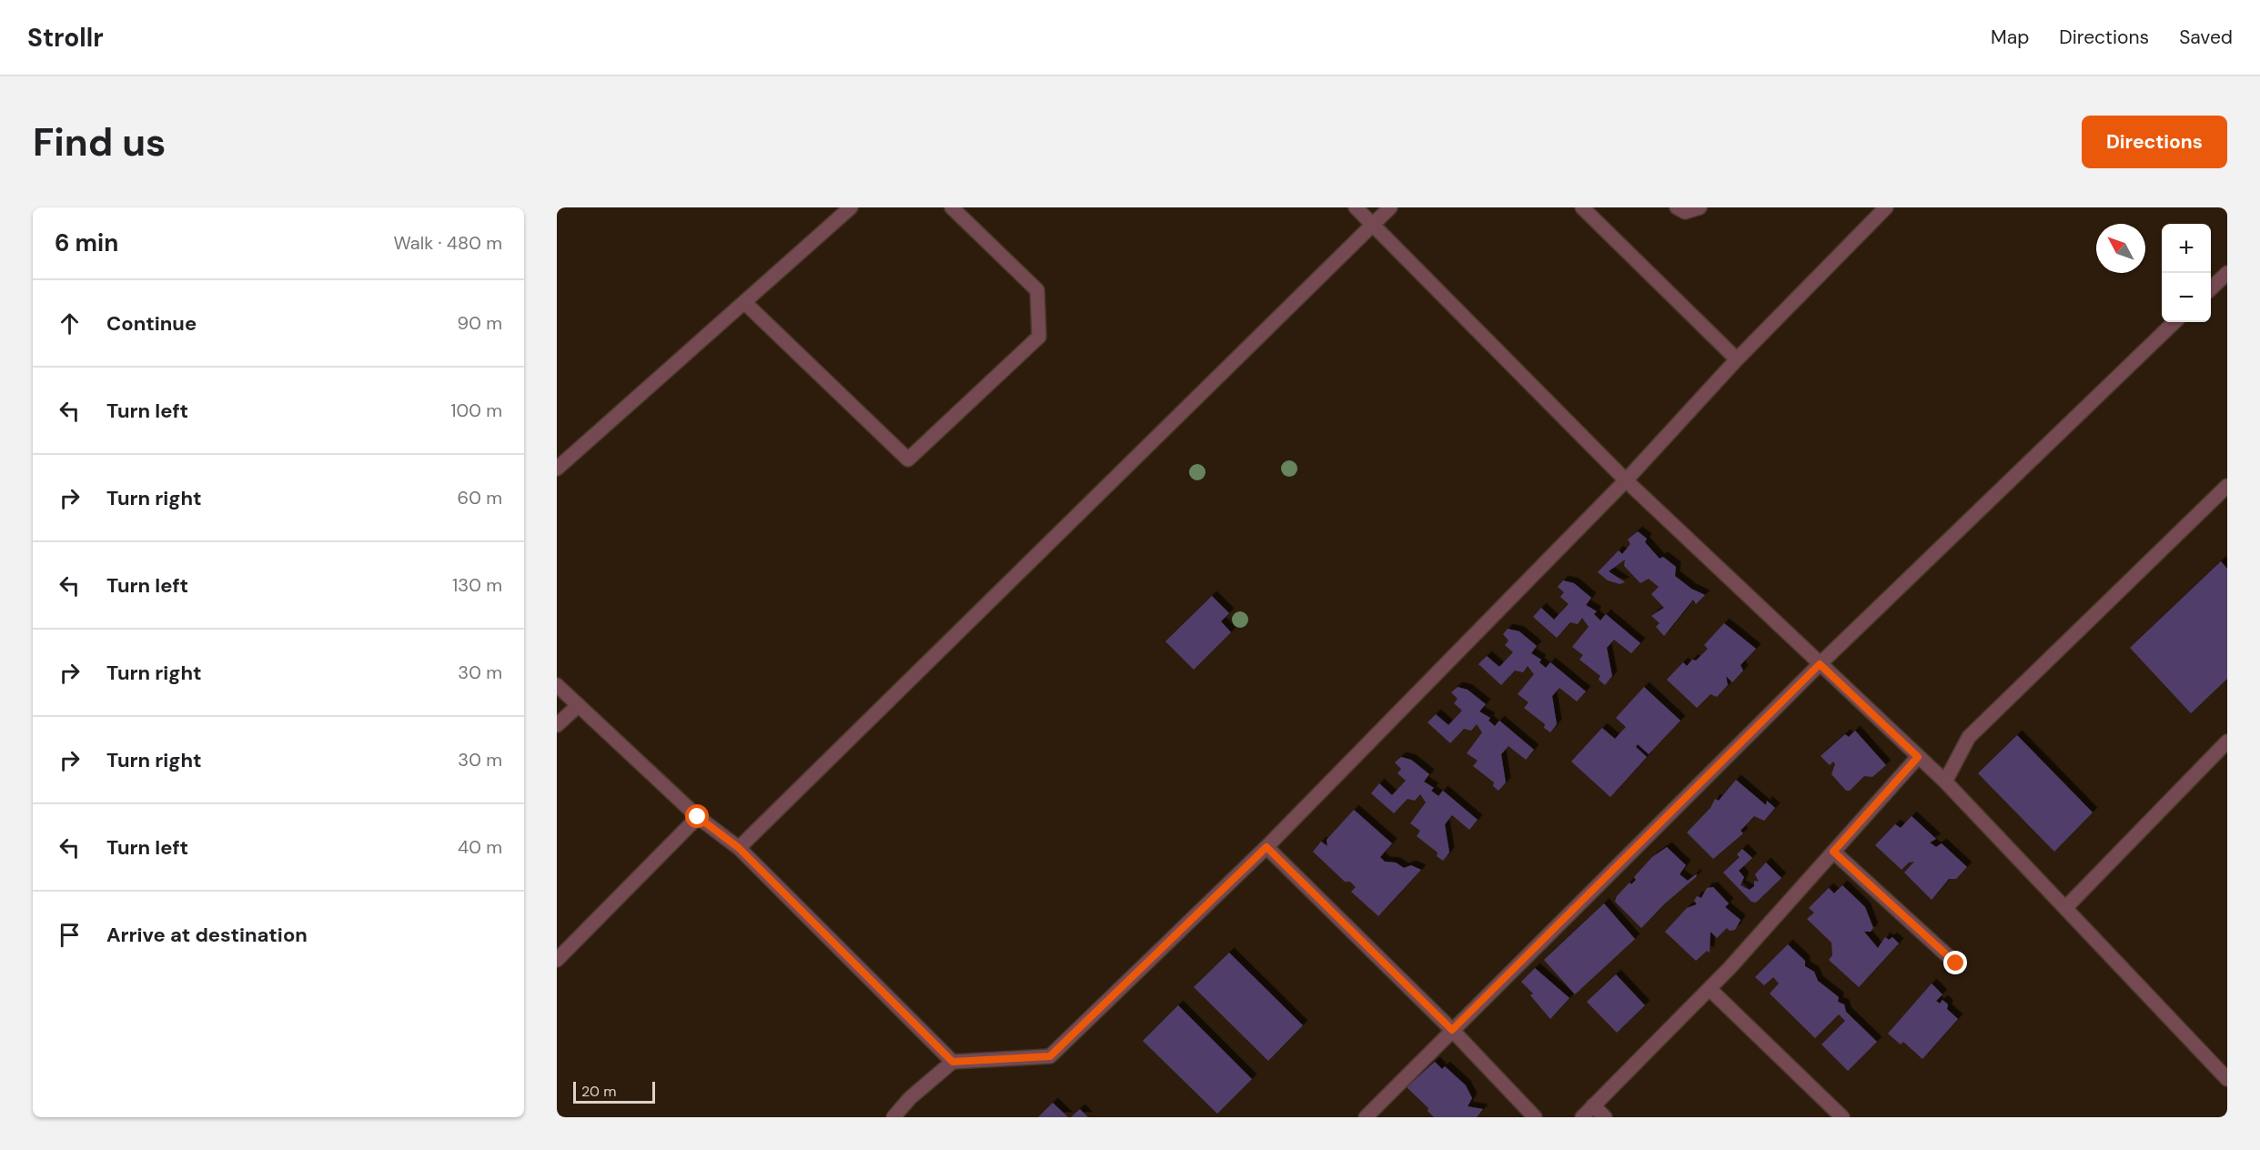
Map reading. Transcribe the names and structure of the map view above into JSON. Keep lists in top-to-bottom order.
{
  "scale_bar": "20 m",
  "north": "top left",
  "page": {
    "header": "Strollr",
    "nav": ["Map", "Directions", "Saved"],
    "buttons": "Directions",
    "title": "Find us",
    "heading": ["6 min", "Walk · 480 m"],
    "map_buttons": ["+", "−"],
    "list": [
      ["Continue", "90 m"],
      ["Turn left", "100 m"],
      ["Turn right", "60 m"],
      ["Turn left", "130 m"],
      ["Turn right", "30 m"],
      ["Turn right", "30 m"],
      ["Turn left", "40 m"],
      "Arrive at destination"
    ],
    "scale": "20 m"
  }
}
